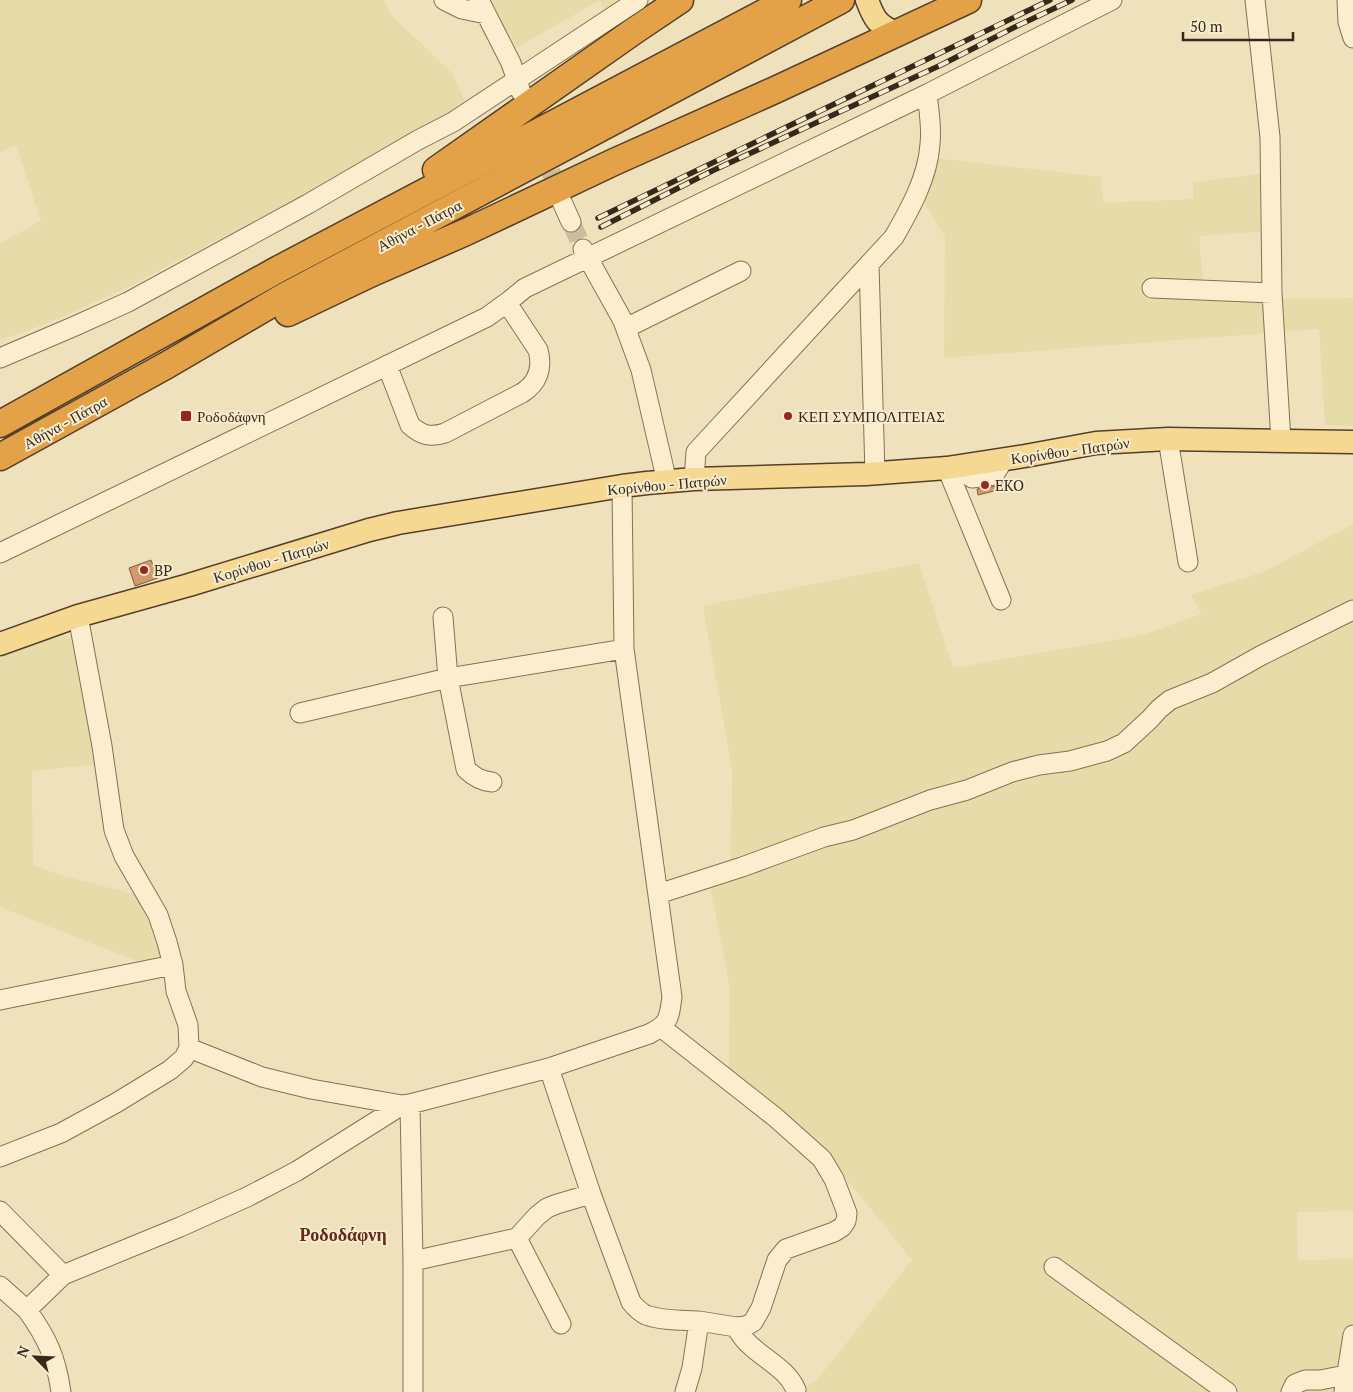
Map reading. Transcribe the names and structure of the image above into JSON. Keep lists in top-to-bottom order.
{
  "streets": {
    "highway": ["Αθήνα - Πάτρα"],
    "main road": ["Κορίνθου - Πατρών"]
  },
  "districts": ["Ροδοδάφνη"],
  "places": {
    "transit": ["Ροδοδάφνη"],
    "other": ["ΚΕΠ ΣΥΜΠΟΛΙΤΕΙΑΣ", "EKO", "BP"]
  },
  "scale_bar": "50 m",
  "north": "top left"
}
